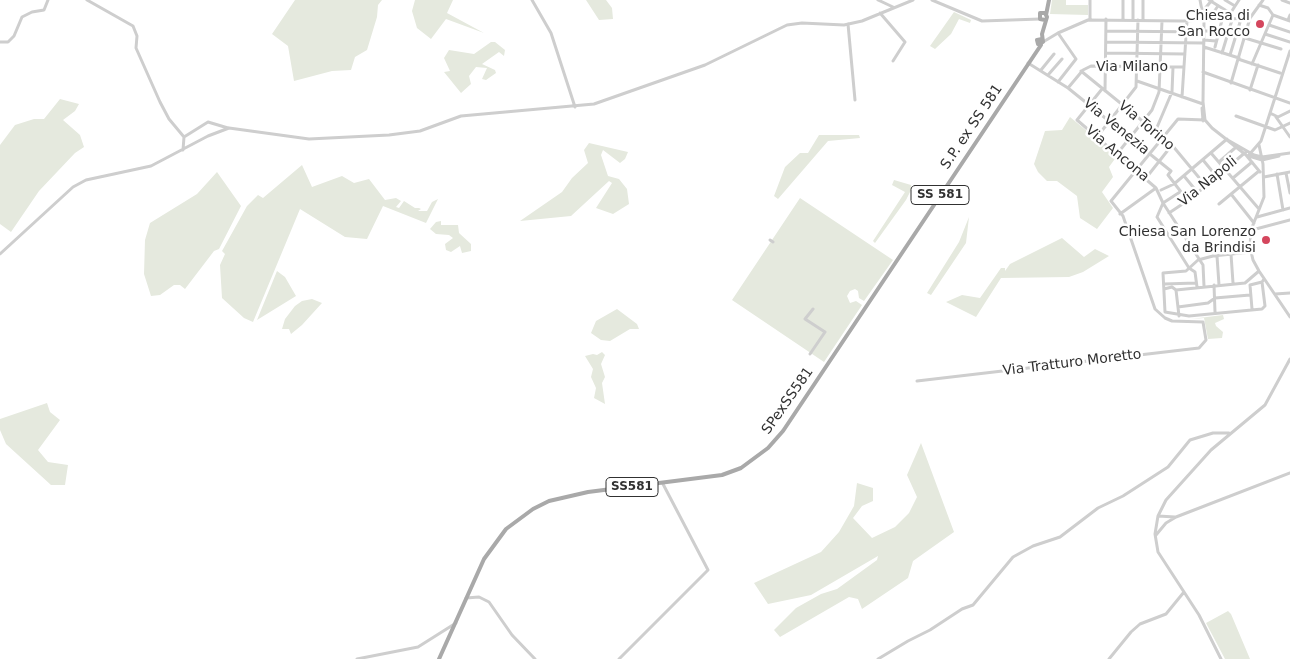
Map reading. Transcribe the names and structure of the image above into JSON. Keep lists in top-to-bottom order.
{
  "streets": {
    "main road": [
      "S.P. ex SS 581",
      "SS 581",
      "SPexSS581",
      "SS581"
    ],
    "street": [
      "Via Milano",
      "Via Torino",
      "Via Venezia",
      "Via Ancona",
      "Via Napoli",
      "Via Tratturo Moretto"
    ]
  },
  "crossings": [
    ["Via Milano", "Via Torino"],
    ["Via Torino", "Via Napoli"],
    ["S.P. ex SS 581", "Via Venezia"],
    ["S.P. ex SS 581", "SPexSS581"],
    ["Via Venezia", "Via Ancona"],
    ["Via Venezia", "Via Napoli"]
  ],
  "places": ["Chiesa di San Rocco", "Chiesa San Lorenzo da Brindisi"]
}
